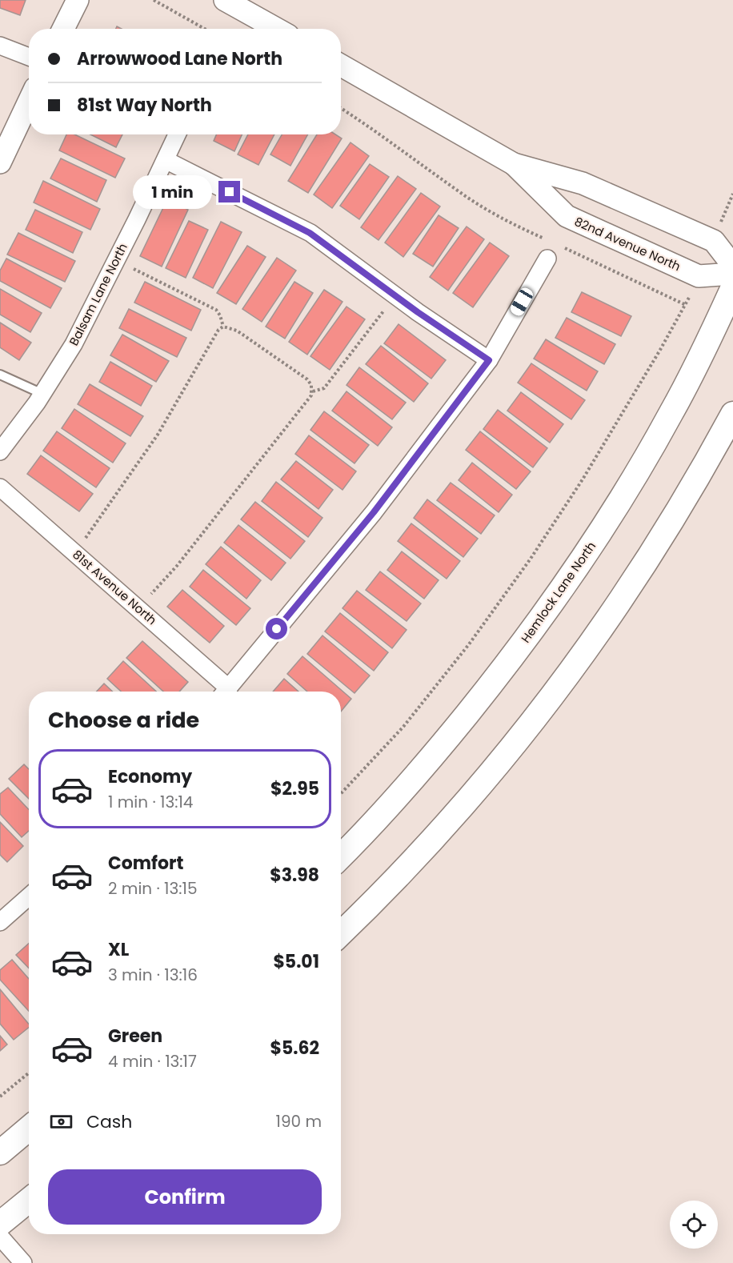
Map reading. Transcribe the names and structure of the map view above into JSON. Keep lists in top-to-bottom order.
{
  "streets": {
    "main road": ["Hemlock Lane North"],
    "street": ["82nd Avenue North", "Balsam Lane North", "81st Avenue North"]
  },
  "page": {
    "banner": ["Arrowwood Lane North", "81st Way North"],
    "bubble": "1 min",
    "heading": "Choose a ride",
    "list": [
      {
        "name": "Economy",
        "note": "1 min · 13:14",
        "value": "$2.95"
      },
      {
        "name": "Comfort",
        "note": "2 min · 13:15",
        "value": "$3.98"
      },
      {
        "name": "XL",
        "note": "3 min · 13:16",
        "value": "$5.01"
      },
      {
        "name": "Green",
        "note": "4 min · 13:17",
        "value": "$5.62"
      }
    ],
    "pay": ["Cash", "190 m"],
    "buttons": "Confirm"
  }
}
